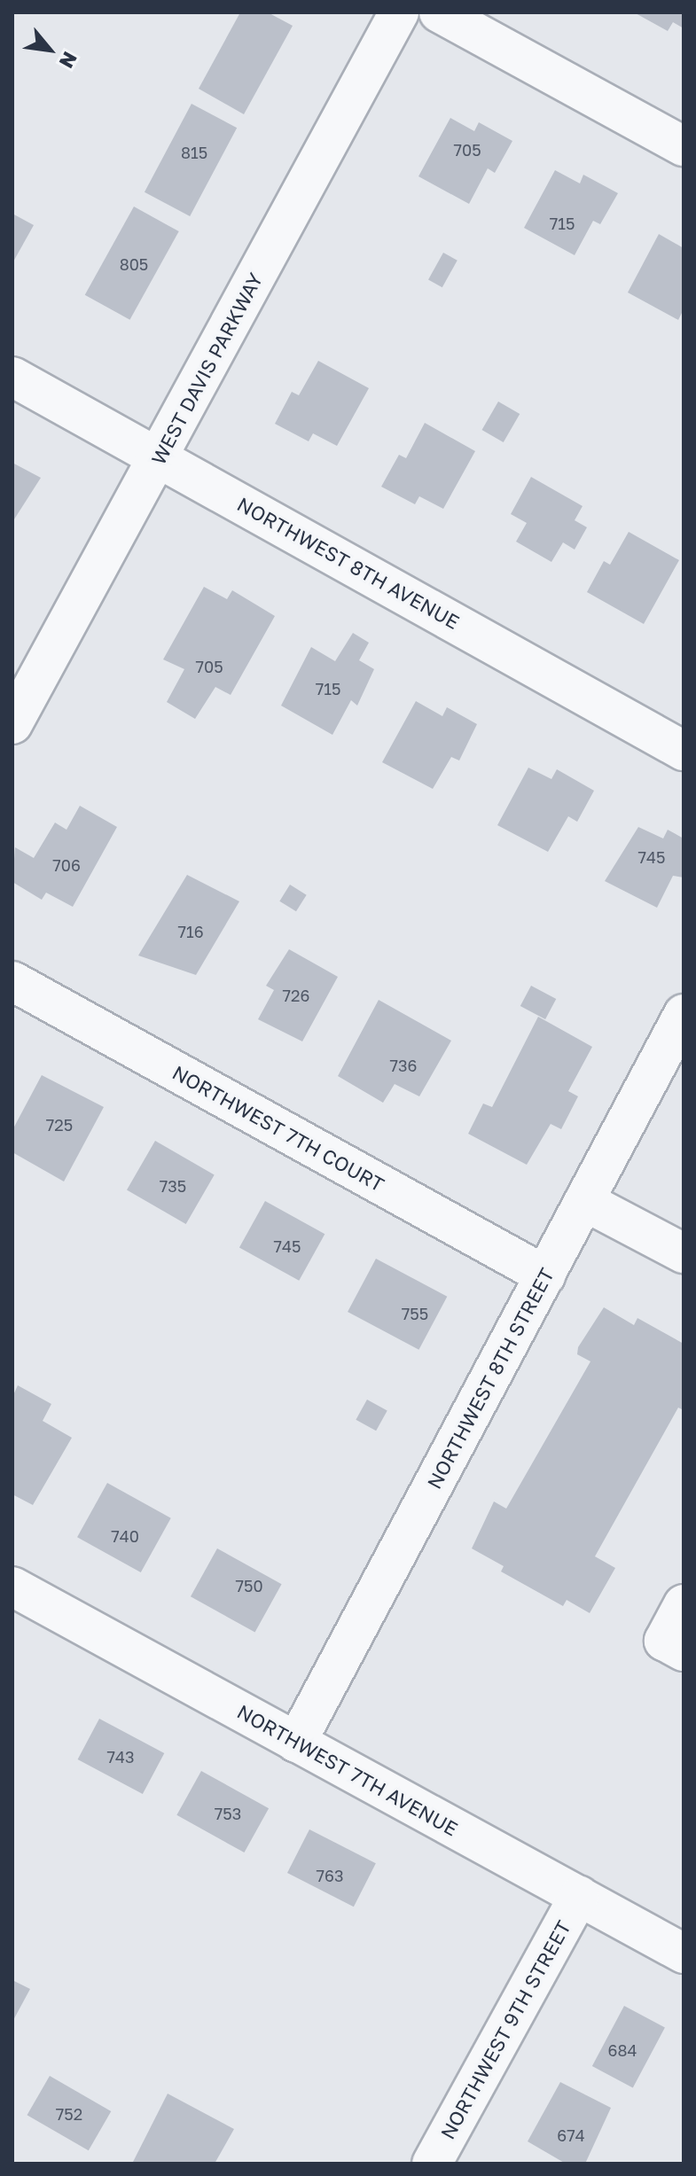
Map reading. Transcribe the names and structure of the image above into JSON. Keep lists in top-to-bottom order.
{
  "streets": {
    "street": [
      "WEST DAVIS PARKWAY",
      "NORTHWEST 8TH AVENUE",
      "NORTHWEST 7TH COURT",
      "NORTHWEST 8TH STREET",
      "NORTHWEST 7TH AVENUE",
      "NORTHWEST 9TH STREET"
    ]
  },
  "crossings": [
    ["WEST DAVIS PARKWAY", "NORTHWEST 8TH AVENUE"],
    ["NORTHWEST 7TH COURT", "NORTHWEST 8TH STREET"],
    ["NORTHWEST 8TH STREET", "NORTHWEST 7TH AVENUE"],
    ["NORTHWEST 7TH AVENUE", "NORTHWEST 9TH STREET"]
  ],
  "house_numbers": [
    "705",
    "815",
    "715",
    "805",
    "705",
    "715",
    "745",
    "706",
    "716",
    "726",
    "736",
    "725",
    "735",
    "745",
    "755",
    "740",
    "750",
    "743",
    "753",
    "763",
    "684",
    "752",
    "674"
  ],
  "north": "bottom right"
}
